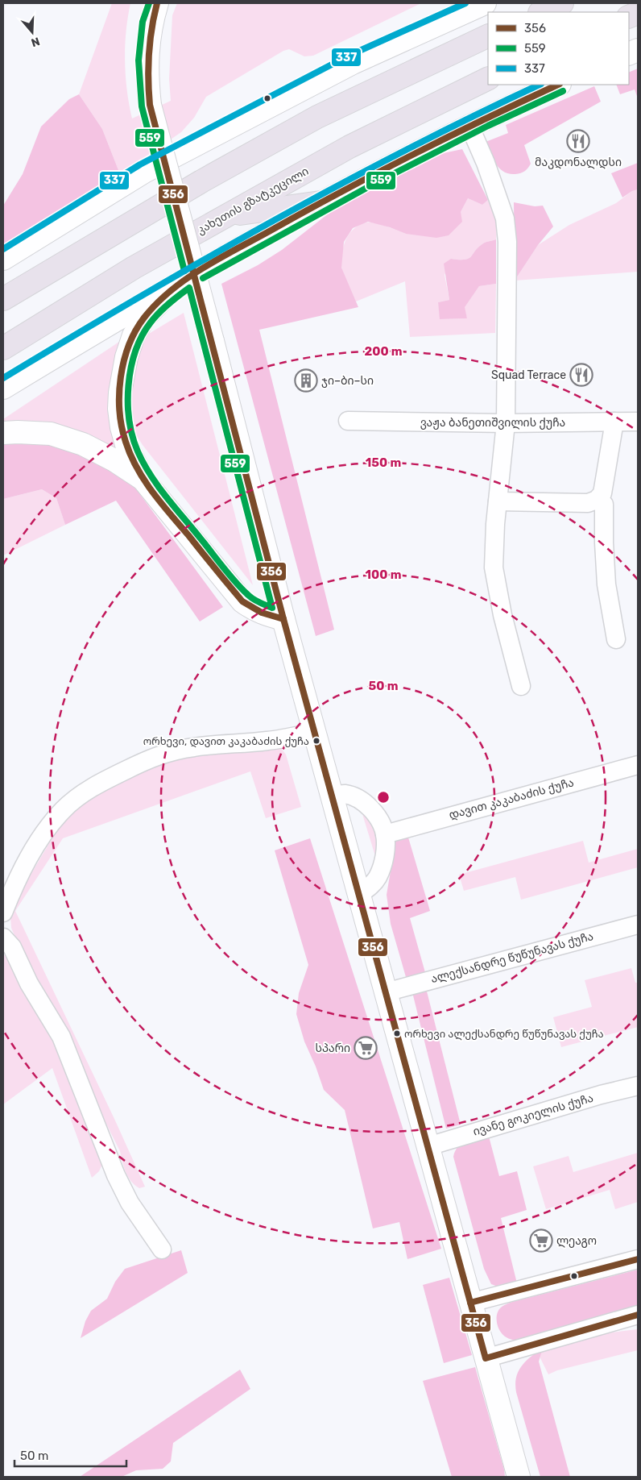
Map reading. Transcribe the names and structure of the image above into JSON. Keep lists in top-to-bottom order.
{
  "streets": {
    "highway": ["კახეთის გზატკეცილი"],
    "street": [
      "ვაჟა ბანეთიშვილის ქუჩა",
      "დავით კაკაბაძის ქუჩა",
      "ალექსანდრე წუწუნავას ქუჩა",
      "ივანე გოკიელის ქუჩა"
    ]
  },
  "places": {
    "restaurant": ["მაკდონალდსი", "Squad Terrace"],
    "building": ["ჯი–ბი–სი"],
    "other": ["ორხევი, დავით კაკაბაძის ქუჩა", "ორხევი ალექსანდრე წუწუნავას ქუჩა"],
    "supermarket": ["სპარი", "ლეაგო"]
  },
  "lines": ["transit line 356", "transit line 559", "transit line 337"],
  "legend": ["356", "559", "337"],
  "scale_bar": "50 m",
  "north": "bottom",
  "rings": [
    "200 m",
    "150 m",
    "100 m",
    "50 m"
  ]
}
